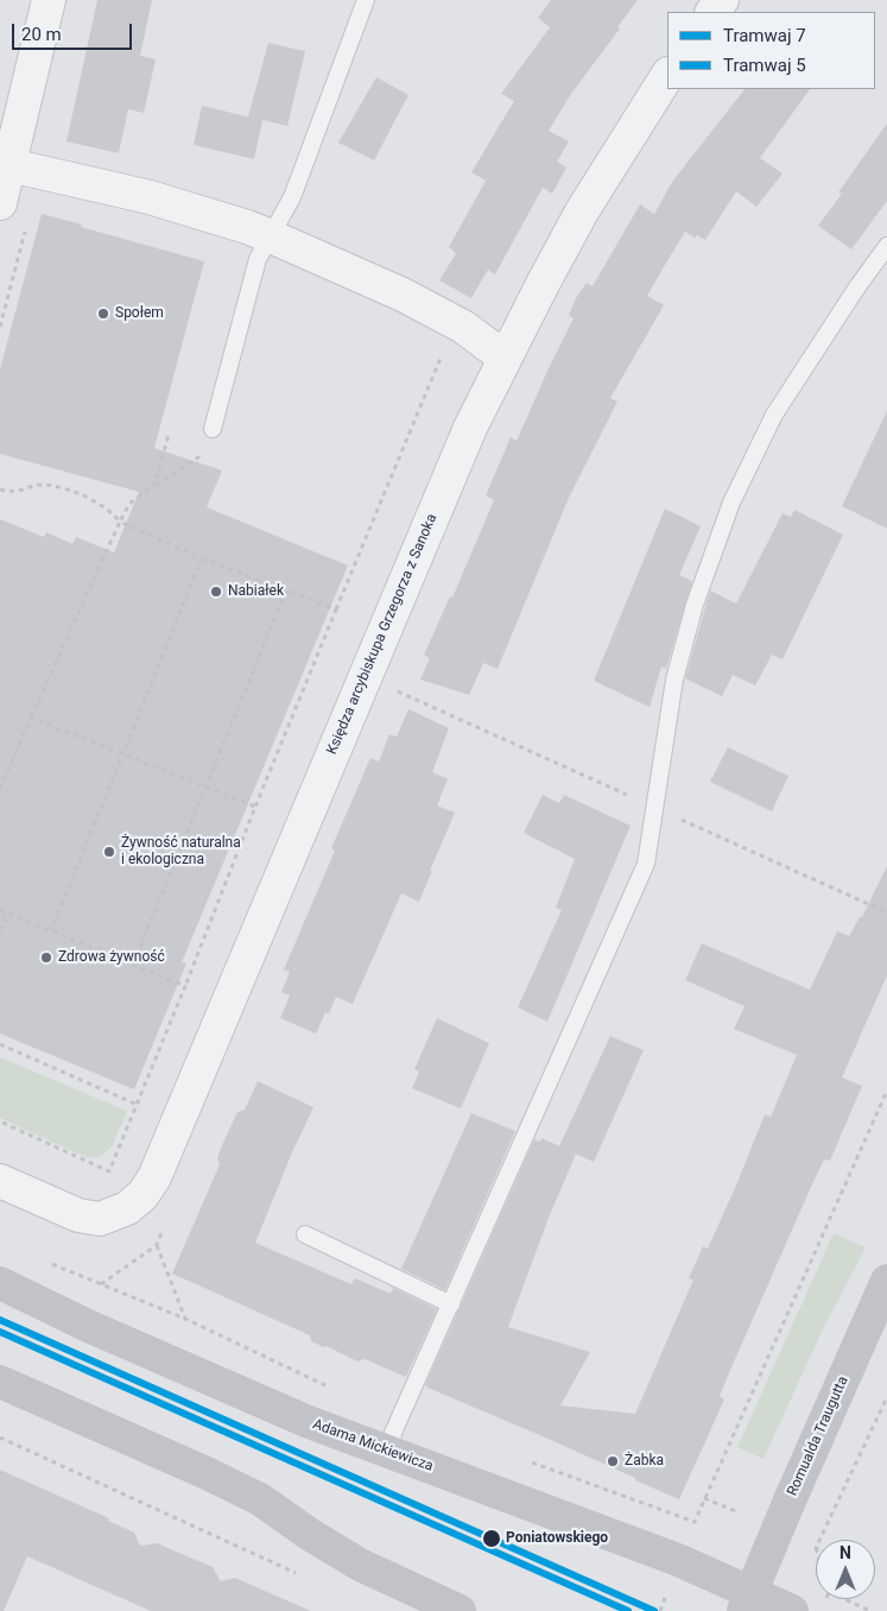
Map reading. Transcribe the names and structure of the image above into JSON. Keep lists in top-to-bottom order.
{
  "streets": {
    "street": ["Księdza arcybiskupa Grzegorza z Sanoka", "Romualda Traugutta", "Adama Mickiewicza"]
  },
  "crossings": [
    ["Romualda Traugutta", "Adama Mickiewicza"]
  ],
  "places": [
    "Społem",
    "Nabiałek",
    "Żywność naturalna i ekologiczna",
    "Zdrowa żywność",
    "Żabka",
    "Poniatowskiego"
  ],
  "lines": ["tram line 7", "tram line 5"],
  "legend": ["Tramwaj 7", "Tramwaj 5"],
  "scale_bar": "20 m",
  "north": "top"
}
